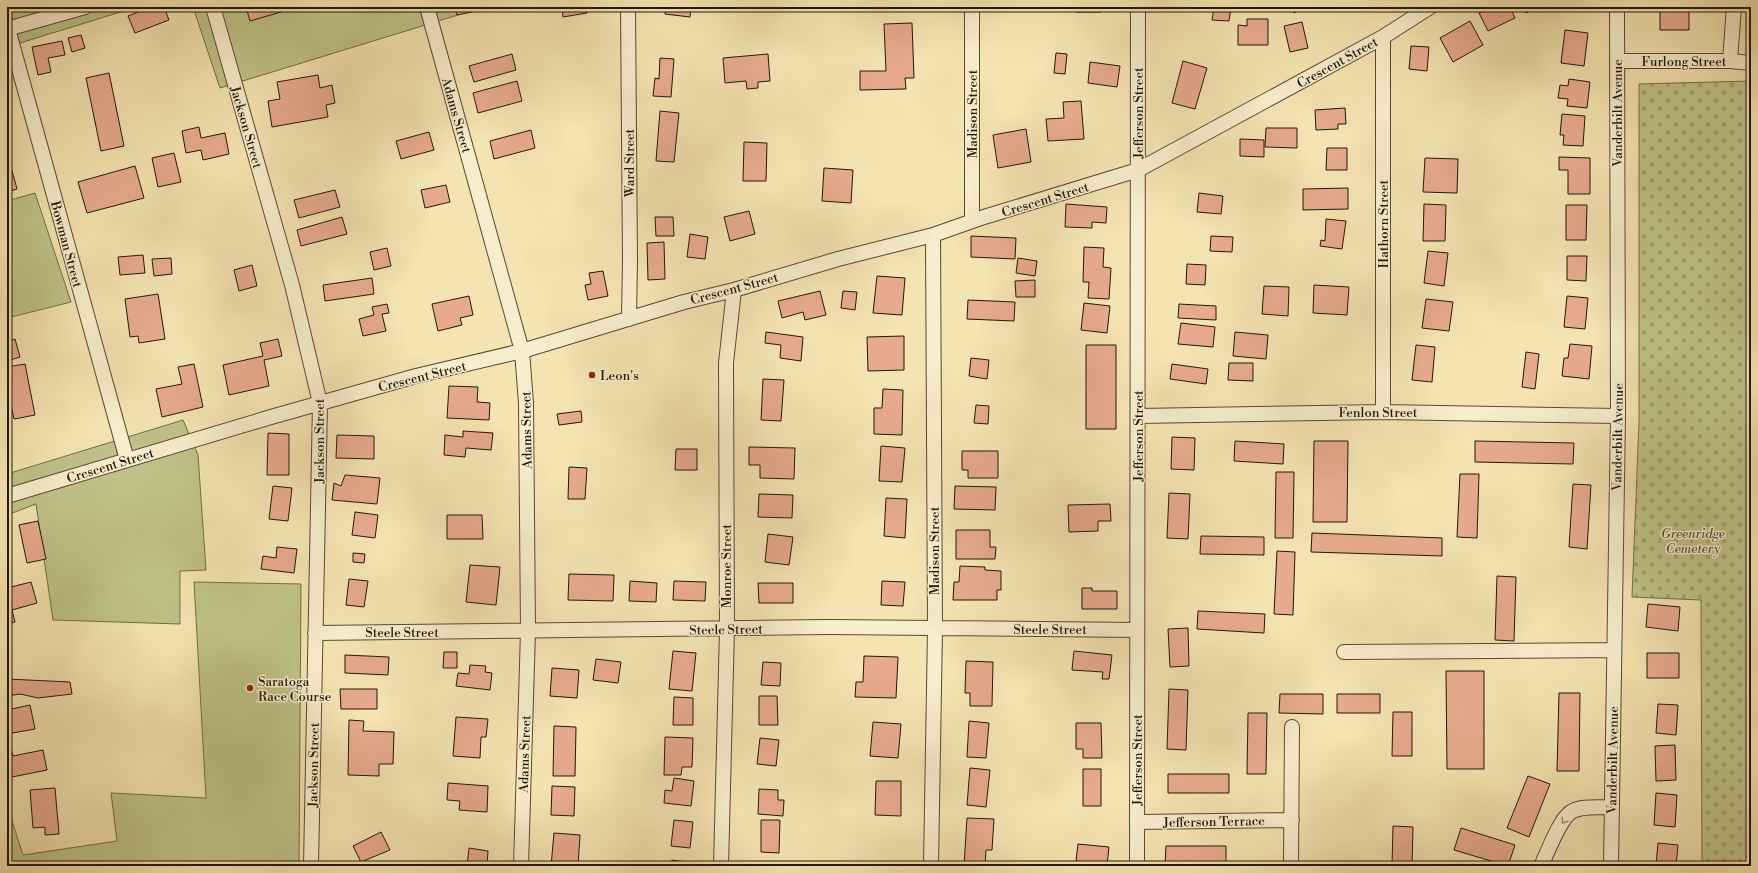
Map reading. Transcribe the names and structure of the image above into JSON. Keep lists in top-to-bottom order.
{
  "streets": {
    "street": [
      "Furlong Street",
      "Crescent Street",
      "Jefferson Street",
      "Vanderbilt Avenue",
      "Madison Street",
      "Adams Street",
      "Jackson Street",
      "Ward Street",
      "Hathorn Street",
      "Bowman Street",
      "Fenlon Street",
      "Monroe Street",
      "Steele Street",
      "Jefferson Terrace"
    ]
  },
  "crossings": [
    ["Furlong Street", "Vanderbilt Avenue"],
    ["Crescent Street", "Jefferson Street"],
    ["Crescent Street", "Madison Street"],
    ["Crescent Street", "Adams Street"],
    ["Crescent Street", "Jackson Street"],
    ["Crescent Street", "Ward Street"],
    ["Crescent Street", "Hathorn Street"],
    ["Crescent Street", "Bowman Street"],
    ["Crescent Street", "Monroe Street"],
    ["Jefferson Street", "Fenlon Street"],
    ["Jefferson Street", "Steele Street"],
    ["Jefferson Street", "Jefferson Terrace"],
    ["Vanderbilt Avenue", "Fenlon Street"],
    ["Madison Street", "Steele Street"],
    ["Adams Street", "Steele Street"],
    ["Jackson Street", "Steele Street"],
    ["Hathorn Street", "Fenlon Street"],
    ["Monroe Street", "Steele Street"]
  ],
  "parks": ["Greenridge Cemetery"],
  "places": ["Leon's", "Saratoga Race Course"]
}
